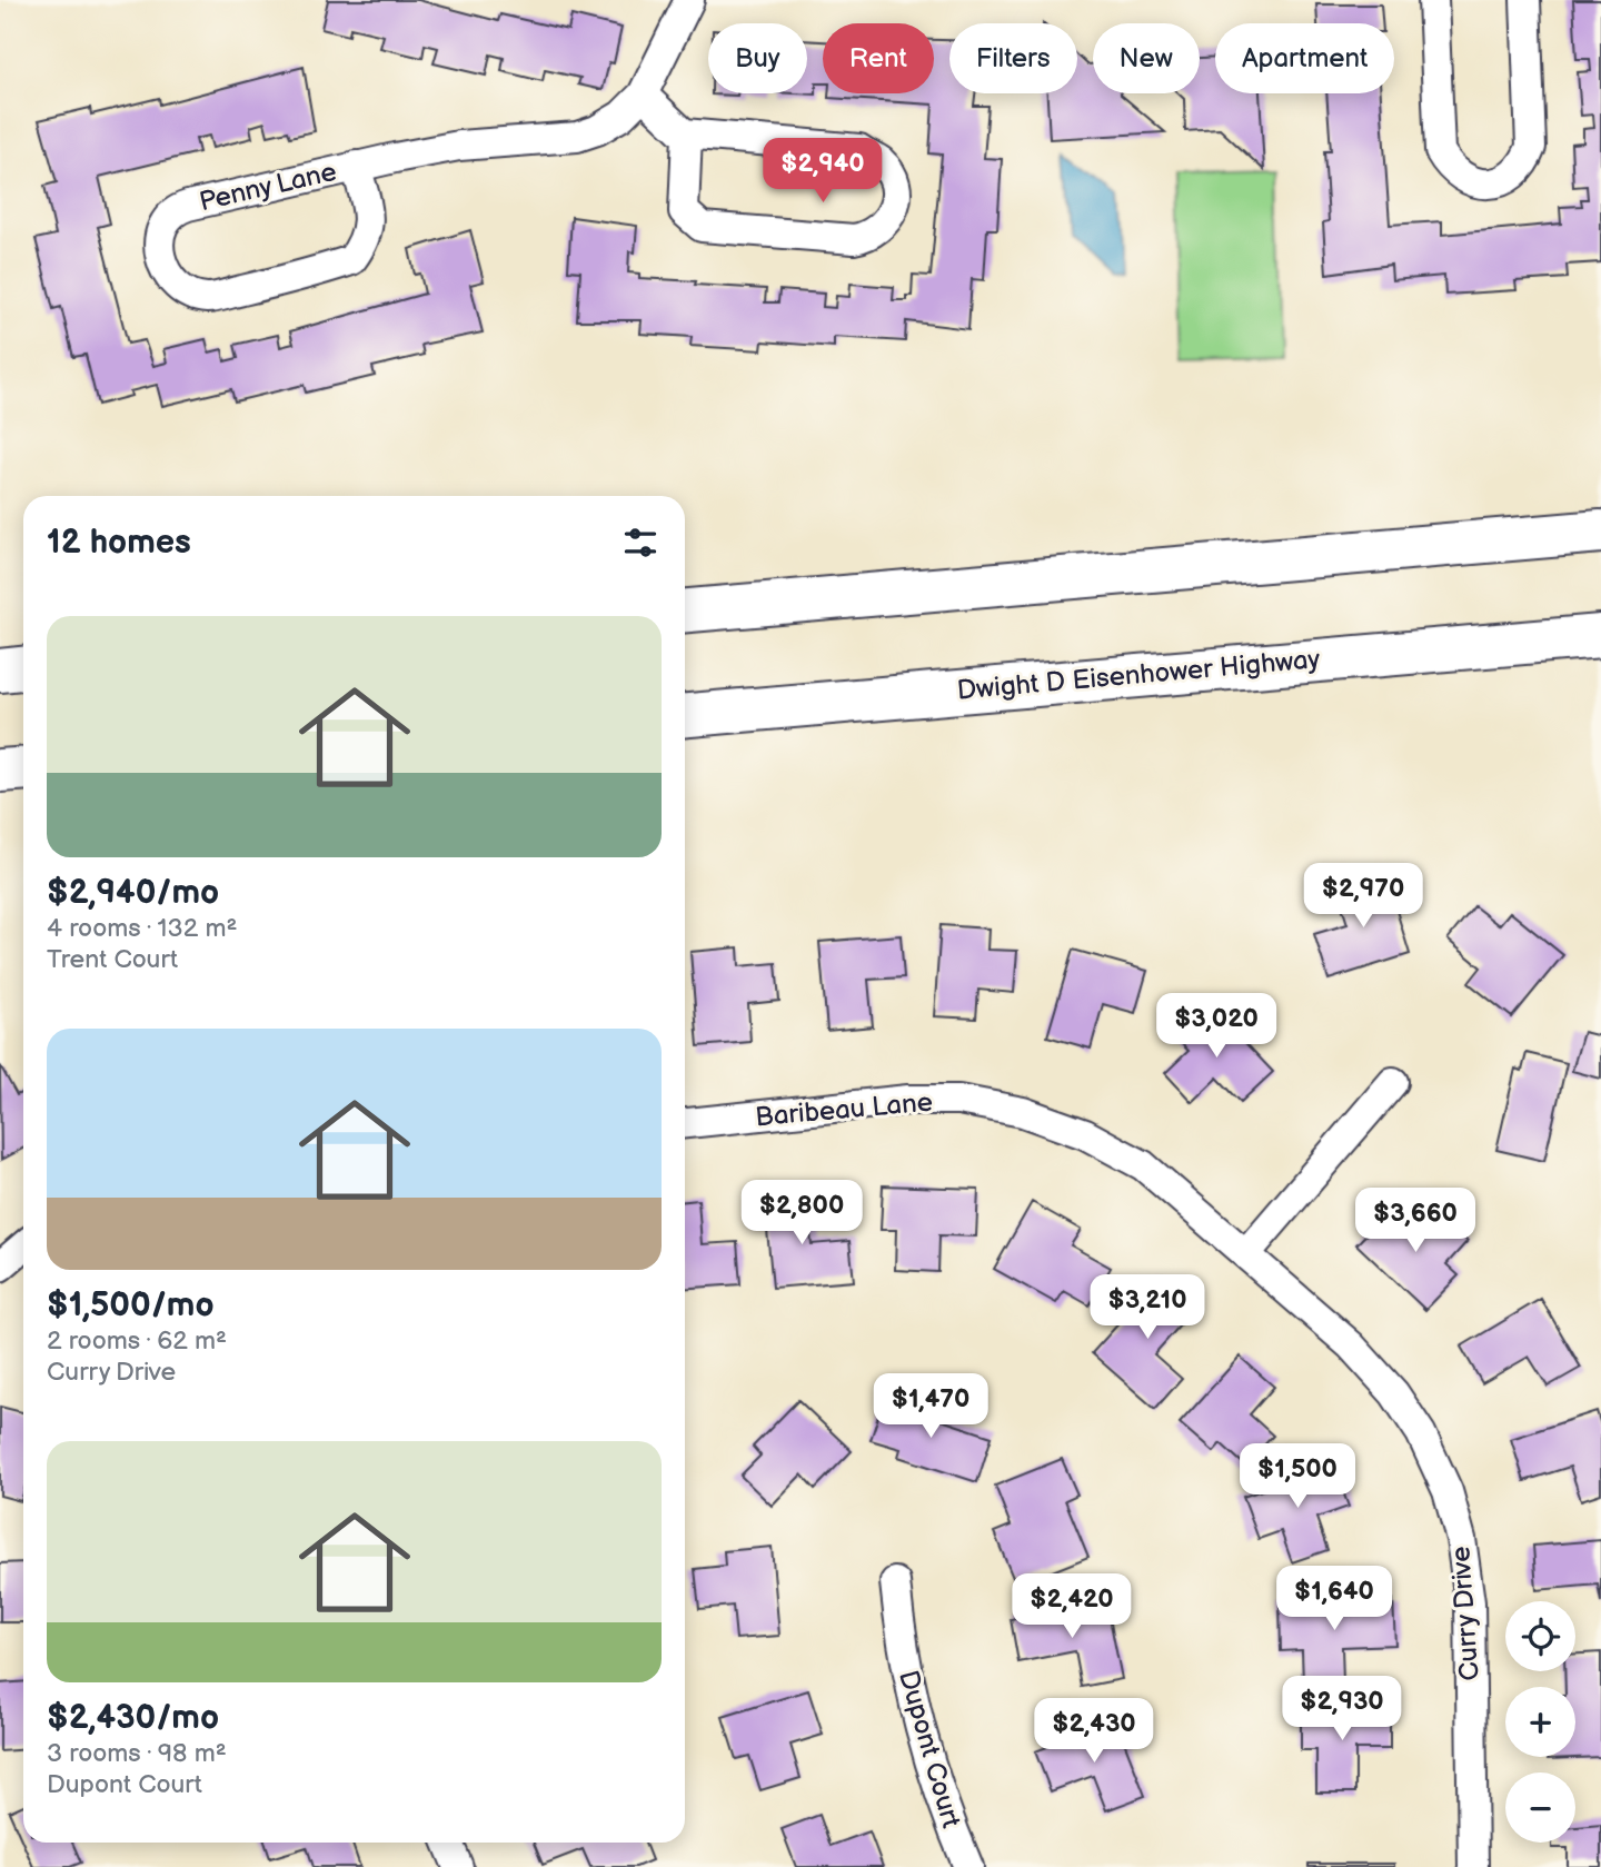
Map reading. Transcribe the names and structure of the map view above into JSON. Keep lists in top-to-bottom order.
{
  "streets": {
    "highway": ["Dwight D Eisenhower Highway"],
    "street": [
      "Penny Lane",
      "Baribeau Lane",
      "Curry Drive",
      "Dupont Court"
    ]
  },
  "crossings": [
    ["Baribeau Lane", "Curry Drive"]
  ],
  "page": {
    "chip": [
      "Buy",
      "Rent",
      "Filters",
      "New",
      "Apartment"
    ],
    "price": [
      "$2,940",
      "$2,970",
      "$3,020",
      "$2,800",
      "$3,660",
      "$3,210",
      "$1,470",
      "$1,500",
      "$1,640",
      "$2,420",
      "$2,930",
      "$2,430"
    ],
    "heading": "12 homes",
    "list": [
      {
        "name": "$2,940/mo",
        "note": "4 rooms · 132 m² · Trent Court"
      },
      {
        "name": "$1,500/mo",
        "note": "2 rooms · 62 m² · Curry Drive"
      },
      {
        "name": "$2,430/mo",
        "note": "3 rooms · 98 m² · Dupont Court"
      }
    ],
    "map_buttons": ["+", "−"]
  }
}
